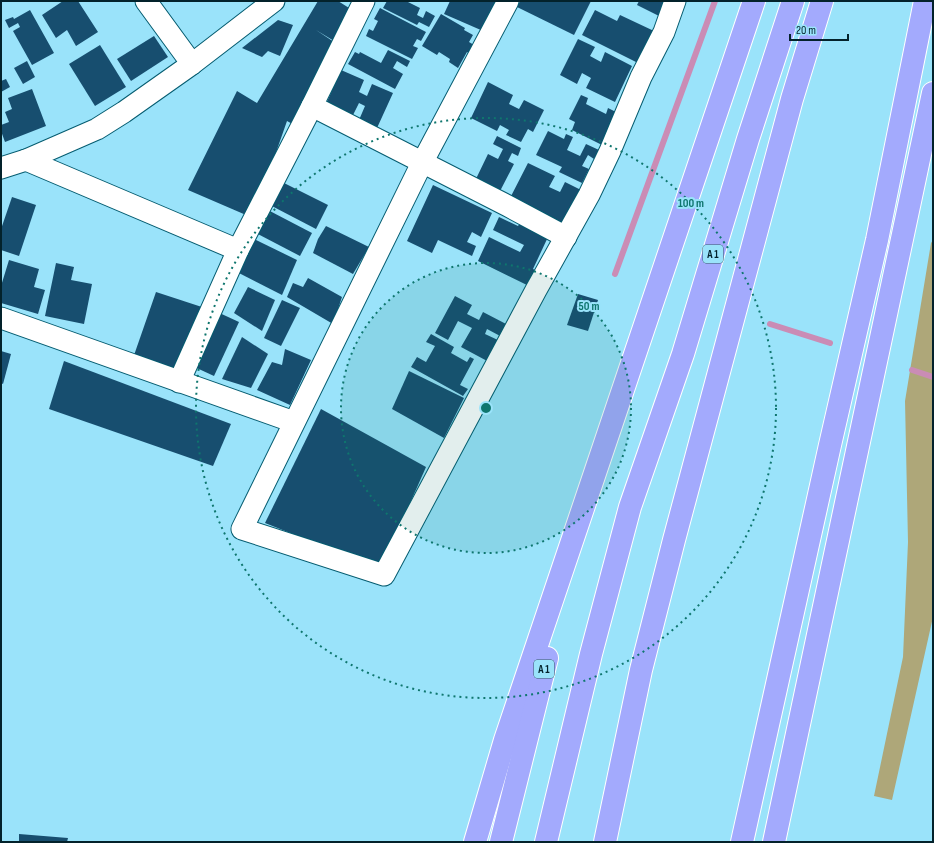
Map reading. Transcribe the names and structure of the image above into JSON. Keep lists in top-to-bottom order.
{
  "streets": {
    "highway": ["A 1"]
  },
  "scale_bar": "20 m",
  "rings": ["100 m", "50 m"]
}
